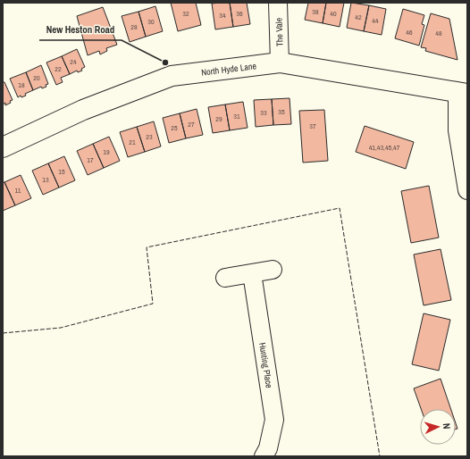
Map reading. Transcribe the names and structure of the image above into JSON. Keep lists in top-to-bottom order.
{
  "streets": {
    "street": ["The Vale", "North Hyde Lane", "Hunting Place"]
  },
  "crossings": [
    ["The Vale", "North Hyde Lane"]
  ],
  "places": ["New Heston Road"],
  "house_numbers": [
    "38",
    "32",
    "36",
    "40",
    "34",
    "42",
    "44",
    "30",
    "28",
    "46",
    "48",
    "24",
    "22",
    "20",
    "18",
    "35",
    "33",
    "31",
    "29",
    "27",
    "37",
    "25",
    "23",
    "21",
    "41,43,45,47",
    "19",
    "17",
    "15",
    "13",
    "11"
  ],
  "north": "right"
}
